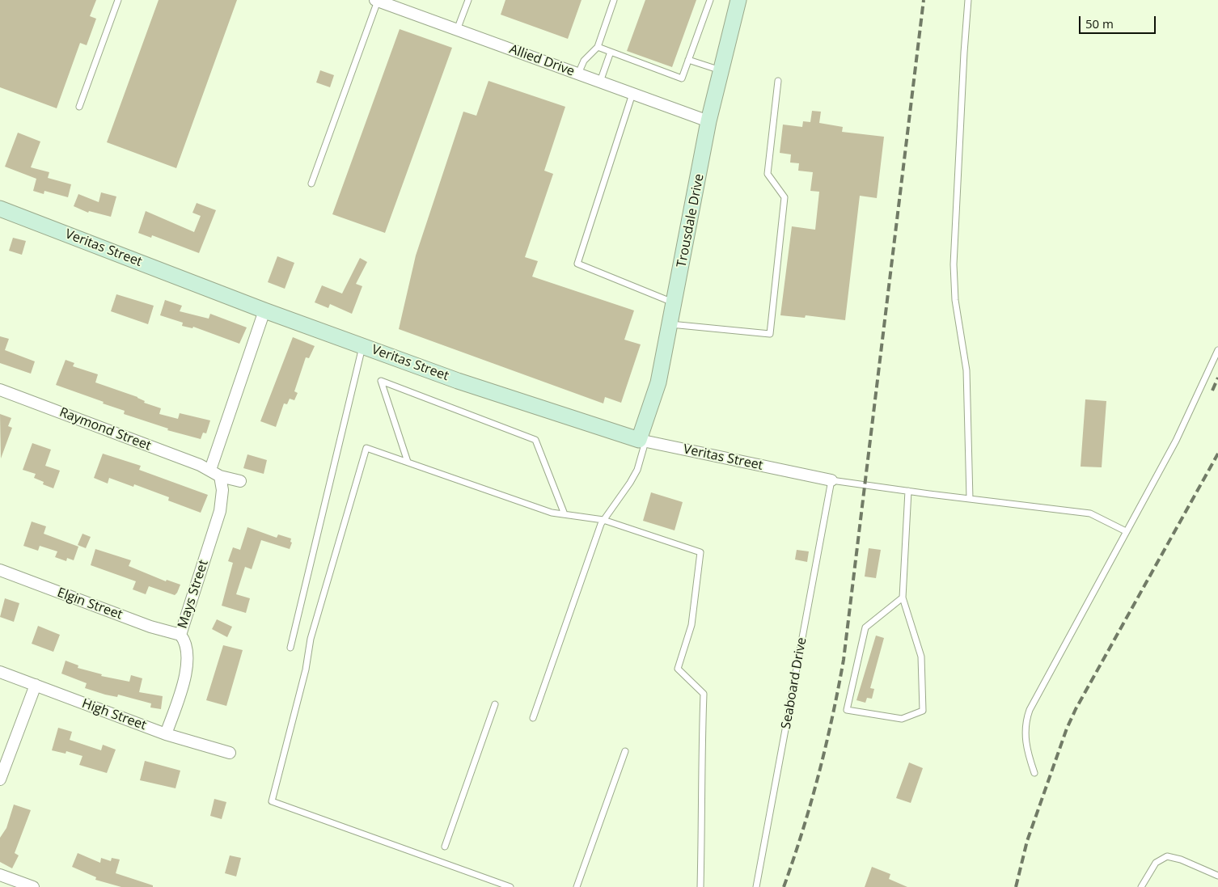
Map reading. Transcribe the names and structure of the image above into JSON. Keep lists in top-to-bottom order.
{
  "streets": {
    "street": [
      "Allied Drive",
      "Trousdale Drive",
      "Veritas Street",
      "Raymond Street",
      "Mays Street",
      "Elgin Street",
      "High Street"
    ],
    "lane": ["Seaboard Drive"]
  },
  "crossings": [
    ["Allied Drive", "Trousdale Drive"],
    ["Trousdale Drive", "Veritas Street"],
    ["Veritas Street", "Mays Street"],
    ["Veritas Street", "Seaboard Drive"],
    ["Raymond Street", "Mays Street"],
    ["Mays Street", "Elgin Street"],
    ["Mays Street", "High Street"]
  ],
  "scale_bar": "50 m"
}
